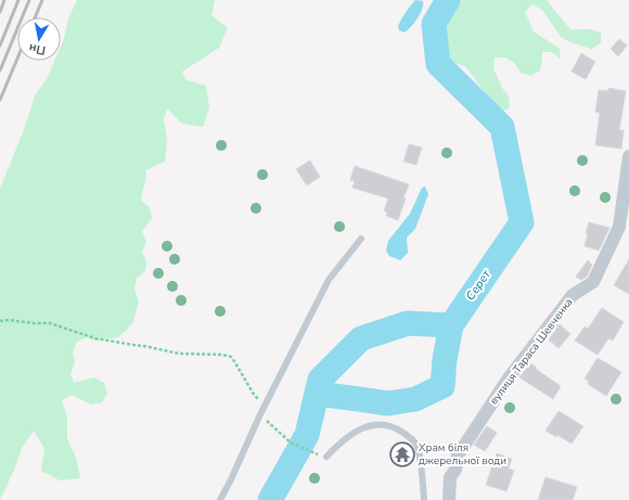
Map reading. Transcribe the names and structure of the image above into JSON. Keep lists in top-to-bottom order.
{
  "streets": {
    "street": ["вулиця Тараса Шевченка"]
  },
  "water": ["Серет"],
  "places": {
    "temple": ["Храм біля джерельної води"]
  },
  "north": "bottom"
}
